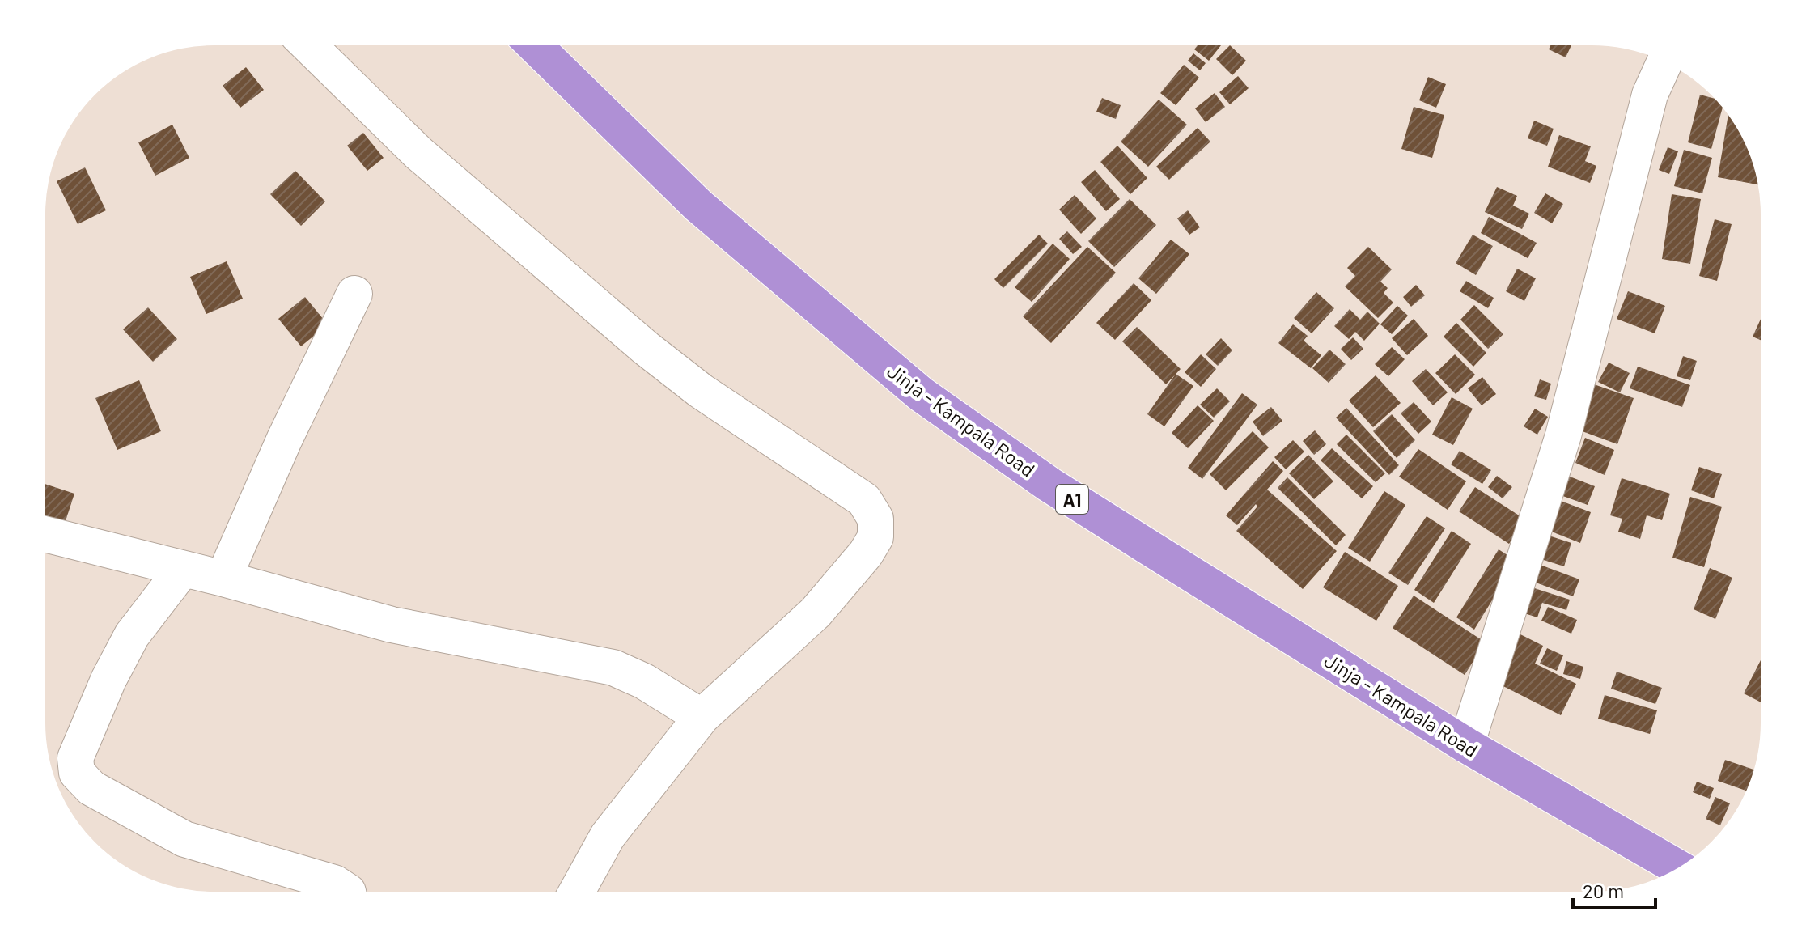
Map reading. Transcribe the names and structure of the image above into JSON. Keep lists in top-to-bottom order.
{
  "streets": {
    "highway": ["Jinja - Kampala Road", "A1"]
  },
  "scale_bar": "20 m"
}
